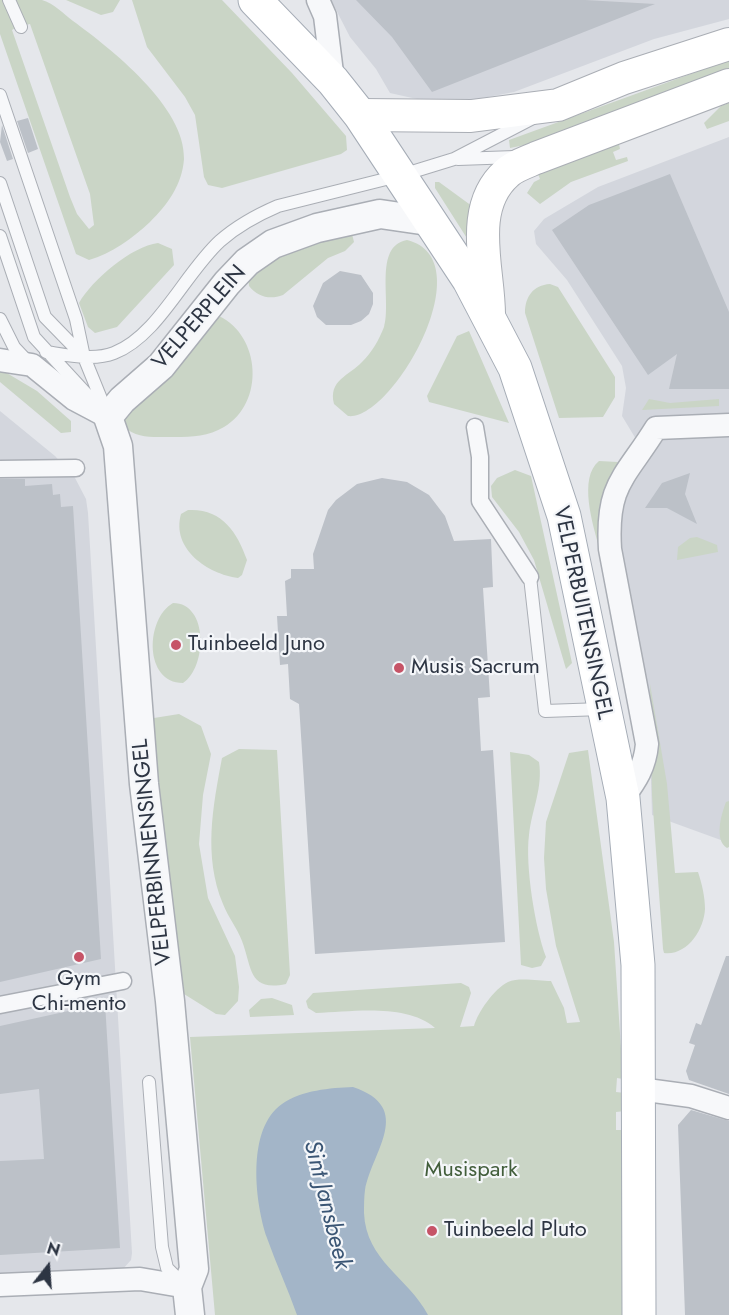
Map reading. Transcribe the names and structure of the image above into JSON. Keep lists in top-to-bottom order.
{
  "streets": {
    "main road": ["VELPERBUITENSINGEL"],
    "street": ["VELPERPLEIN", "VELPERBINNENSINGEL"]
  },
  "crossings": [
    ["VELPERPLEIN", "VELPERBINNENSINGEL"]
  ],
  "water": ["Sint Jansbeek"],
  "parks": ["Musispark"],
  "places": [
    "Tuinbeeld Juno",
    "Musis Sacrum",
    "Gym Chi-mento",
    "Tuinbeeld Pluto"
  ],
  "north": "top"
}
